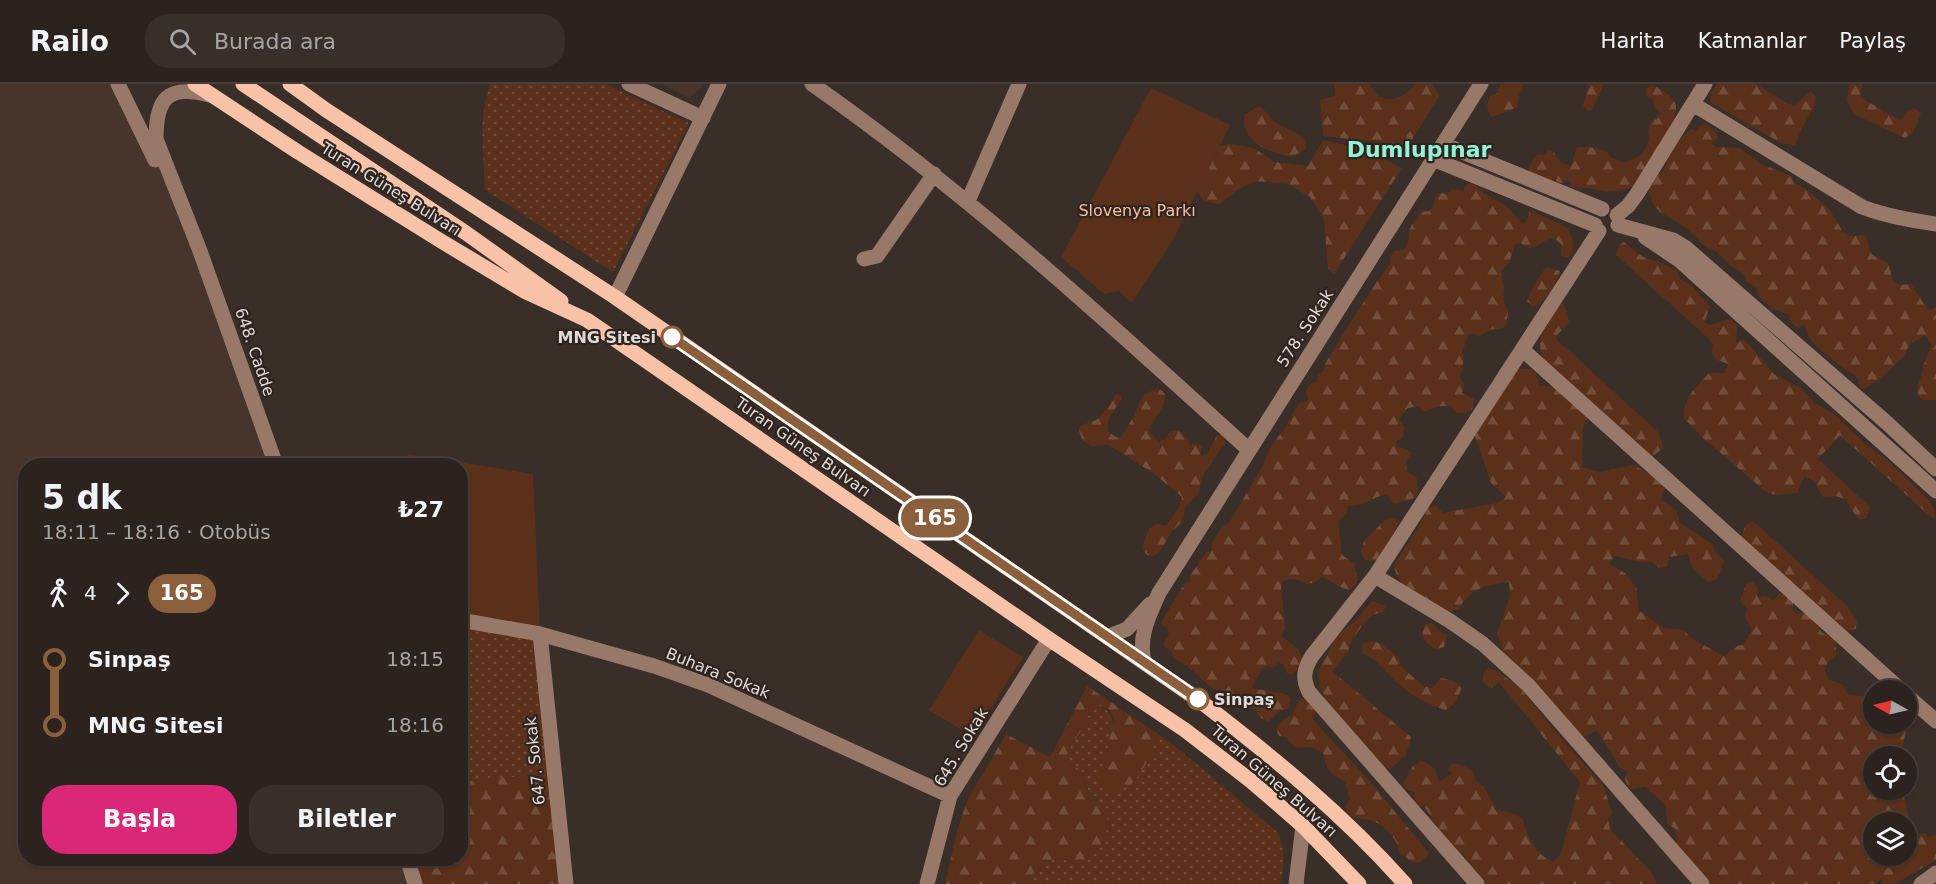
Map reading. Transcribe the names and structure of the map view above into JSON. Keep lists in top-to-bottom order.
{
  "streets": {
    "main road": ["Turan Güneş Bulvarı"],
    "street": [
      "578. Sokak",
      "648. Cadde",
      "Buhara Sokak",
      "645. Sokak",
      "647. Sokak"
    ]
  },
  "crossings": [
    ["Turan Güneş Bulvarı", "645. Sokak"],
    ["Buhara Sokak", "645. Sokak"],
    ["Buhara Sokak", "647. Sokak"]
  ],
  "districts": ["Dumlupınar"],
  "parks": ["Slovenya Parkı"],
  "places": ["MNG Sitesi", "Sinpaş"],
  "lines": ["bus line 165"],
  "north": "left",
  "page": {
    "header": "Railo",
    "search": "Burada ara",
    "nav": ["Harita", "Katmanlar", "Paylaş"],
    "on_map": "165",
    "heading": ["5 dk", "18:11 – 18:16 · Otobüs", "₺27"],
    "legs": ["4", "165"],
    "list": [
      {
        "name": "Sinpaş",
        "value": "18:15"
      },
      {
        "name": "MNG Sitesi",
        "value": "18:16"
      }
    ],
    "buttons": ["Başla", "Biletler"]
  }
}
